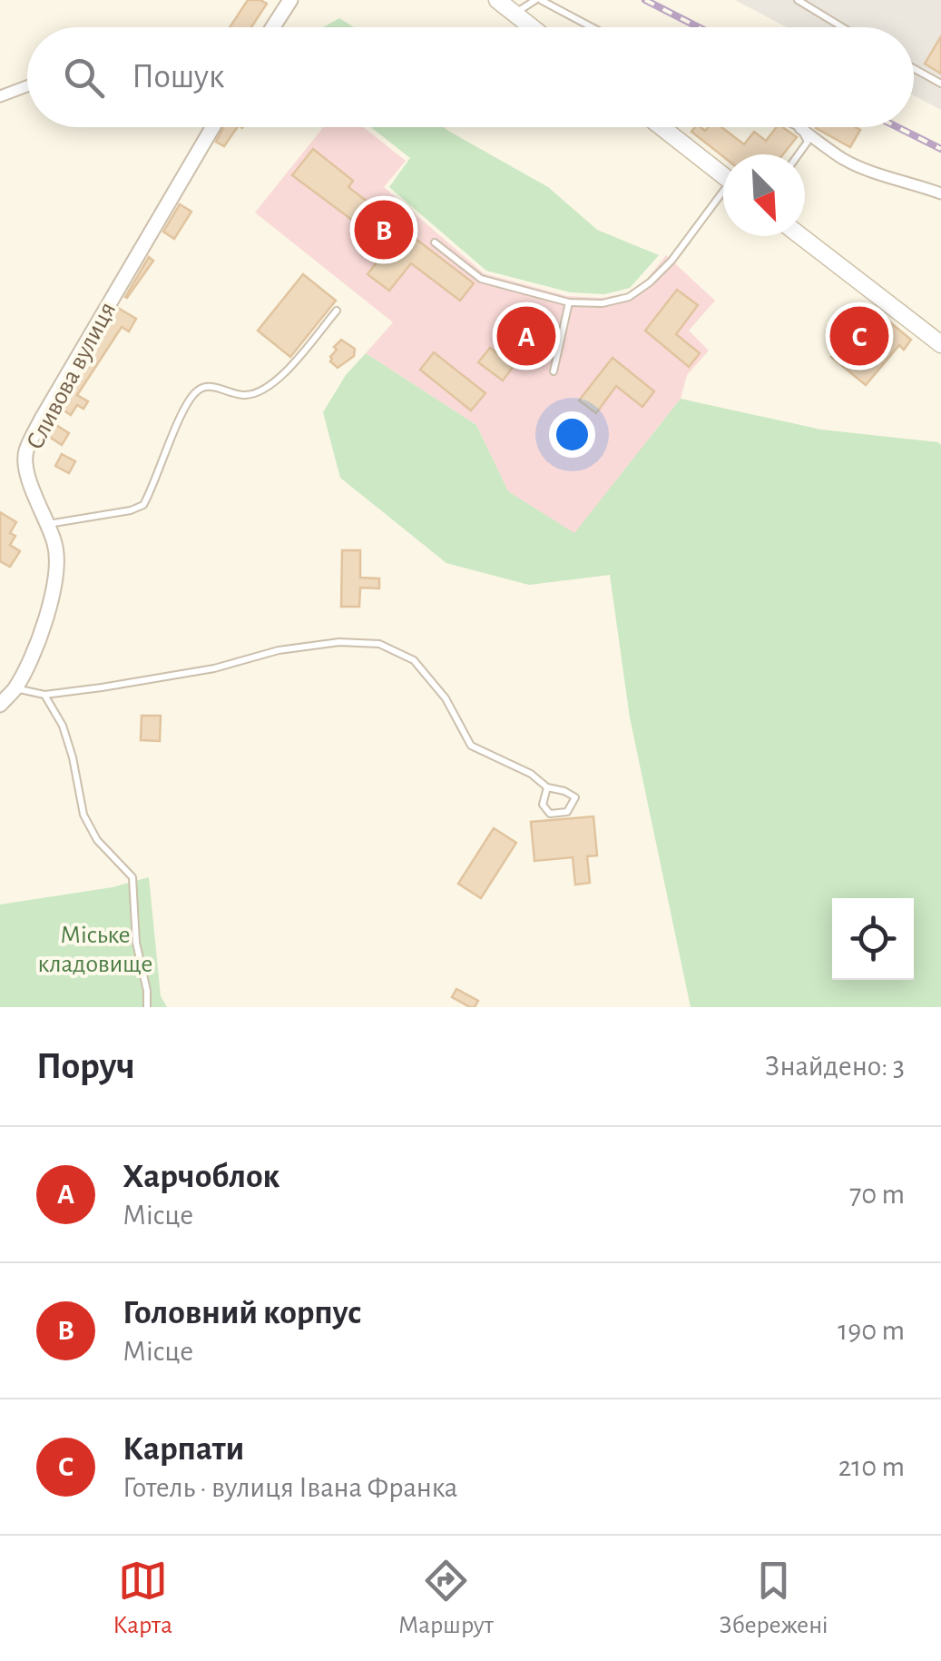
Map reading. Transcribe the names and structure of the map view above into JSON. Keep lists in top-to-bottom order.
{
  "streets": {
    "street": ["Сливова вулиця"]
  },
  "parks": ["Міське кладовище"],
  "north": "bottom right",
  "page": {
    "search": "Пошук",
    "pins": ["B", "A", "C"],
    "heading": ["Поруч", "Знайдено: 3"],
    "list": [
      {
        "mark": "A",
        "name": "Харчоблок",
        "note": "Місце",
        "value": "70 m"
      },
      {
        "mark": "B",
        "name": "Головний корпус",
        "note": "Місце",
        "value": "190 m"
      },
      {
        "mark": "C",
        "name": "Карпати",
        "note": "Готель · вулиця Івана Франка",
        "value": "210 m"
      }
    ],
    "nav": ["Карта", "Маршрут", "Збережені"]
  }
}
